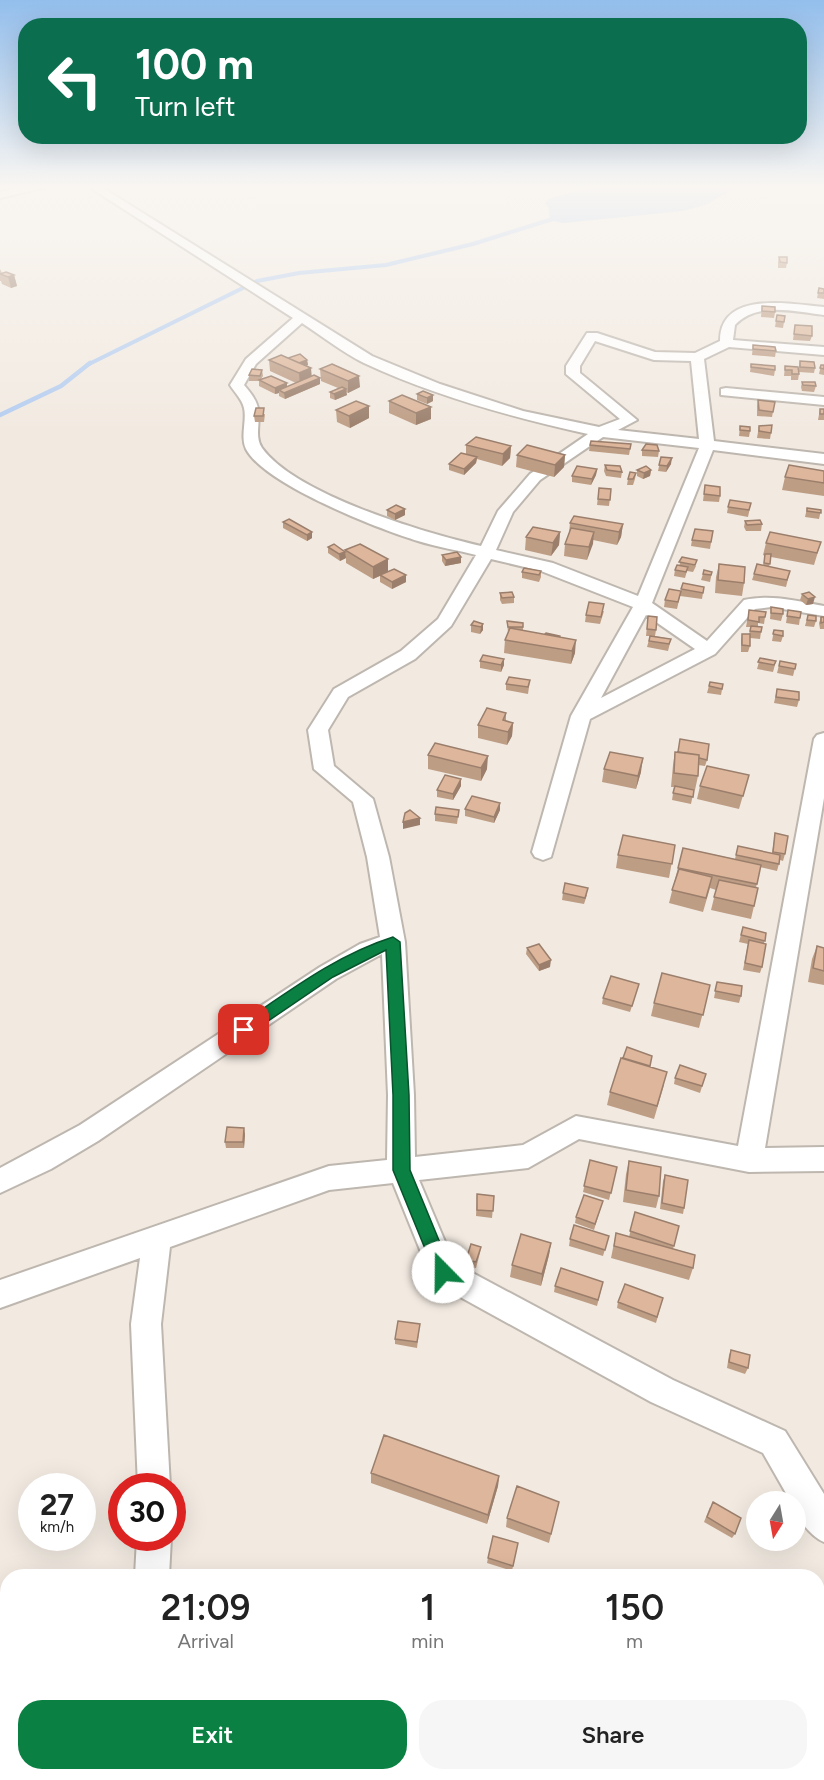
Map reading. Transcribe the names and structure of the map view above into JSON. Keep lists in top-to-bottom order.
{
  "north": "bottom",
  "page": {
    "turn": ["100 m", "Turn left"],
    "speed": "27 km/h",
    "limit": "30",
    "eta": [
      "21:09",
      "Arrival",
      "1",
      "min",
      "150",
      "m"
    ],
    "buttons": ["Exit", "Share"]
  }
}
